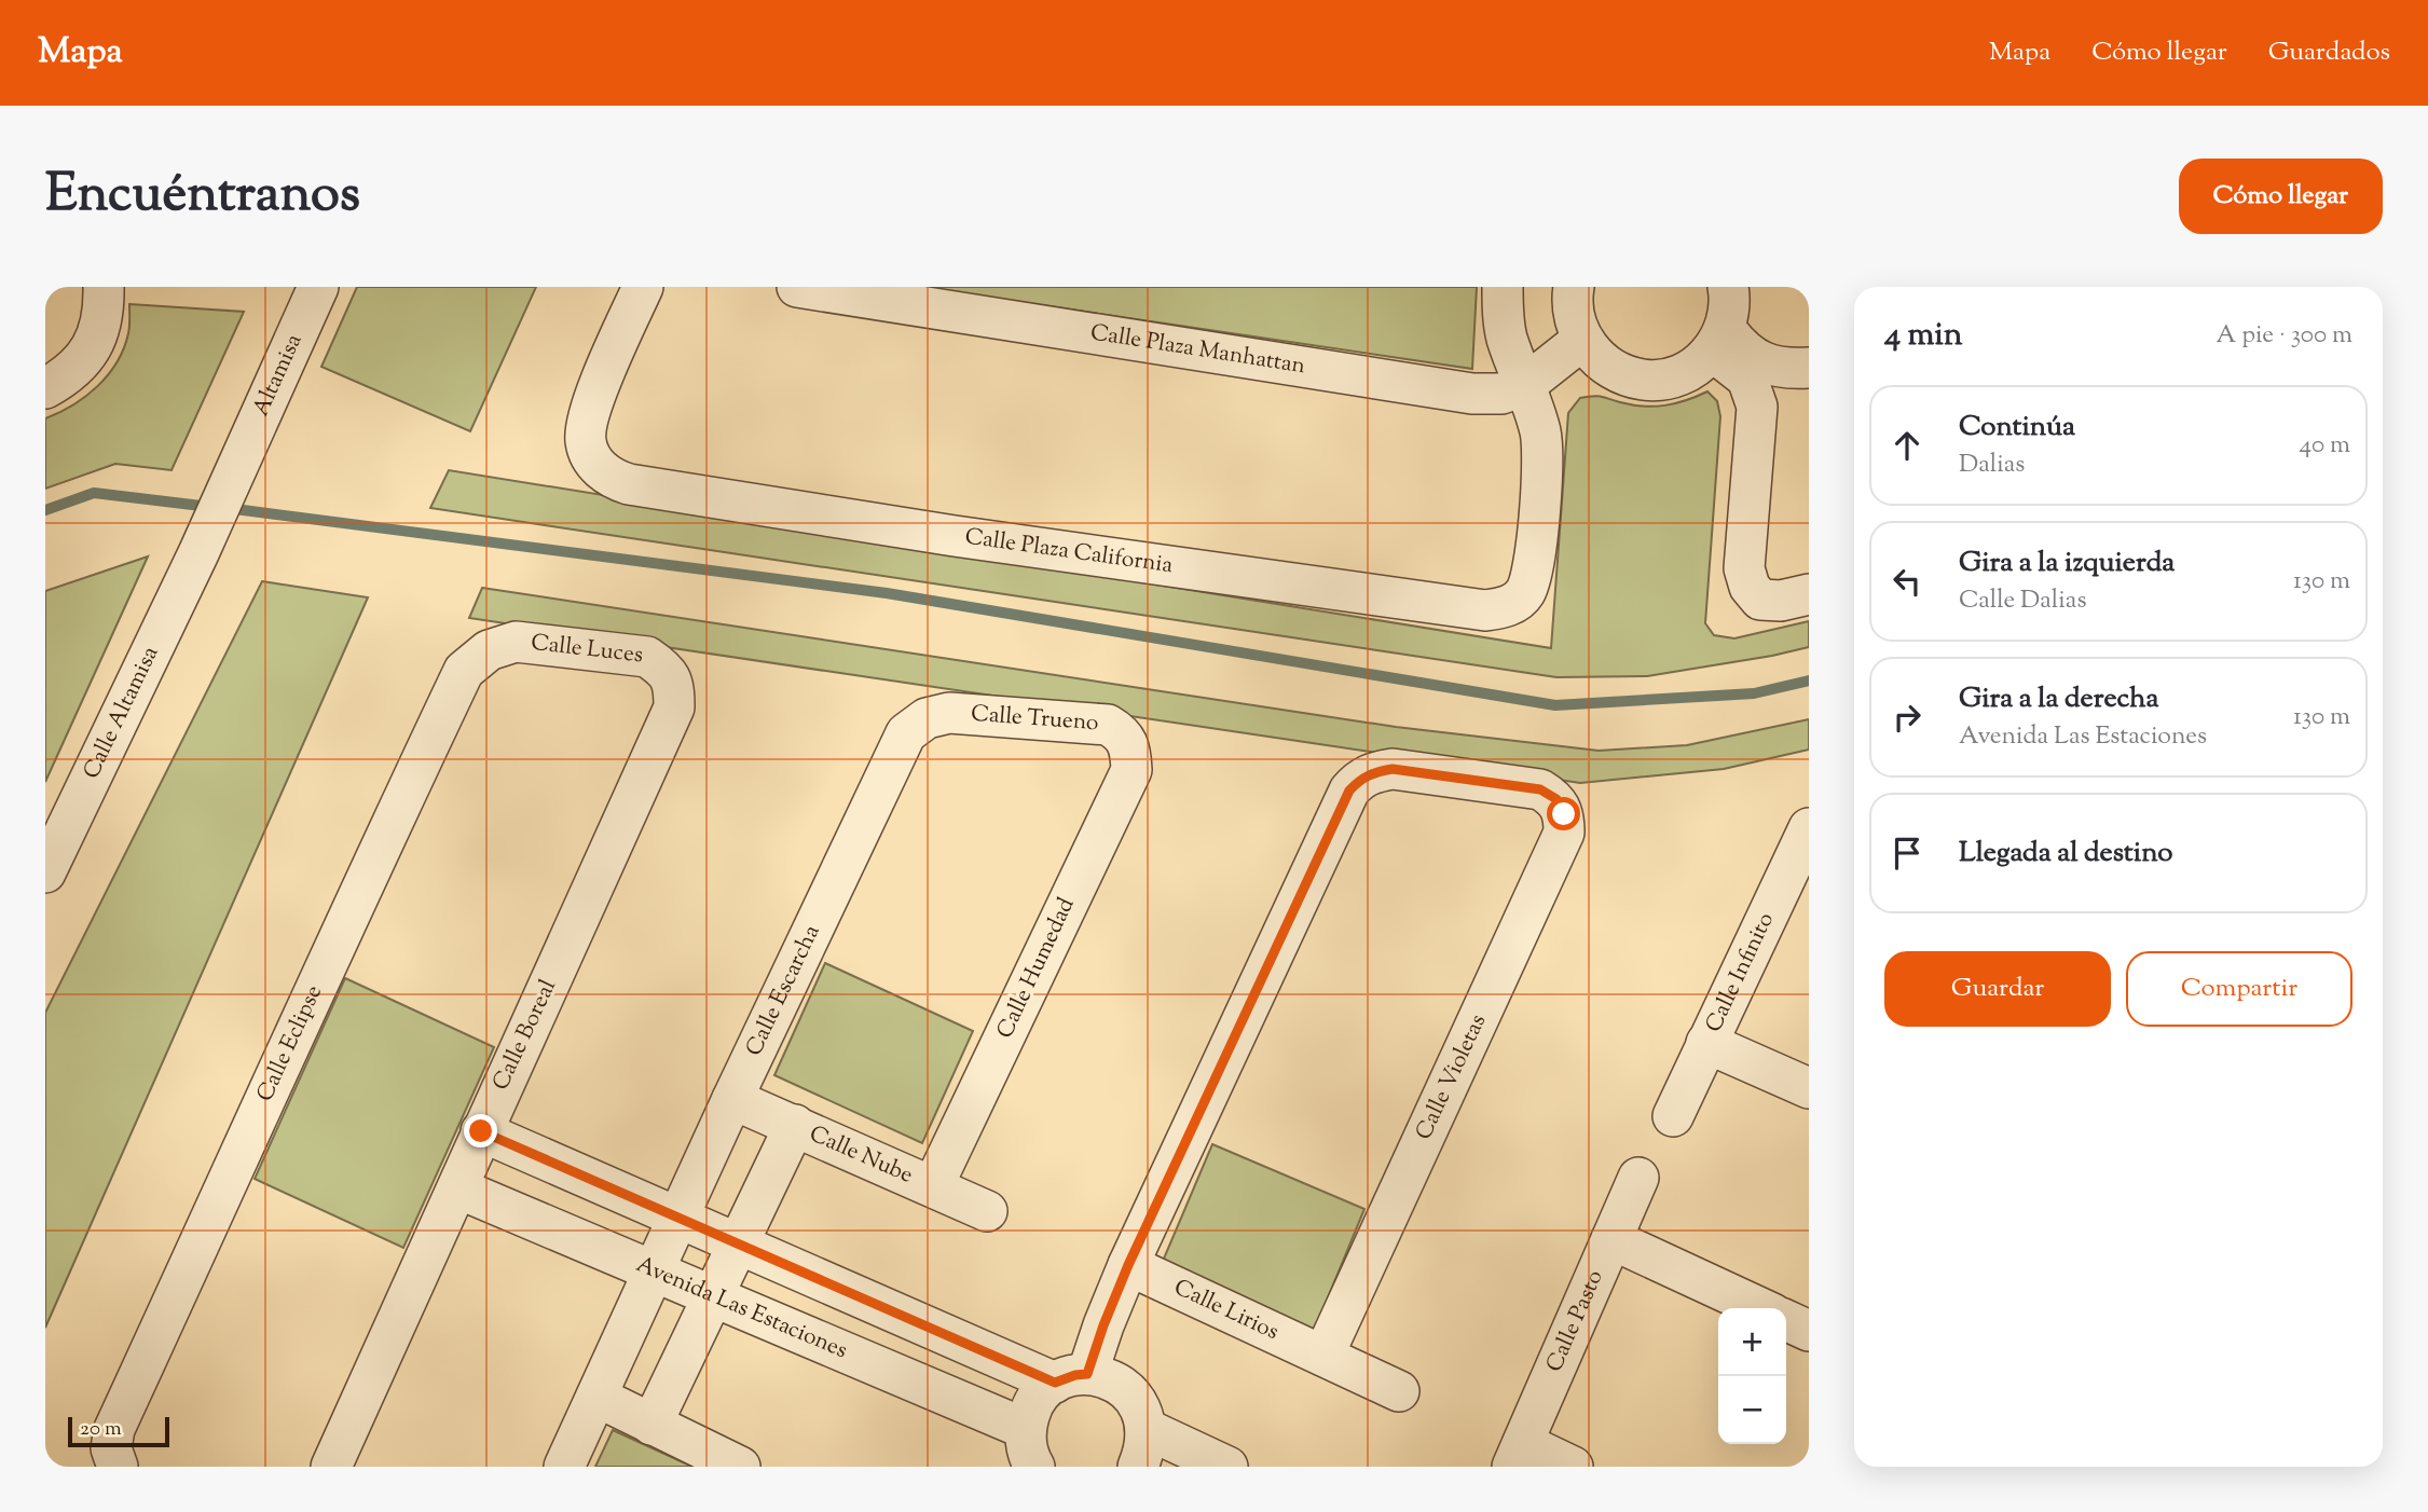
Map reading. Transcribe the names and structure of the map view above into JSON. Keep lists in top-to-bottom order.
{
  "streets": {
    "street": [
      "Calle Plaza Manhattan",
      "Altamisa",
      "Calle Plaza California",
      "Calle Luces",
      "Calle Altamisa",
      "Calle Trueno",
      "Calle Humedad",
      "Calle Infinito",
      "Calle Escarcha",
      "Calle Boreal",
      "Calle Eclipse",
      "Calle Violetas",
      "Calle Nube",
      "Avenida Las Estaciones",
      "Calle Lirios",
      "Calle Pasto"
    ]
  },
  "crossings": [
    ["Calle Plaza Manhattan", "Calle Plaza California"],
    ["Altamisa", "Calle Altamisa"],
    ["Calle Luces", "Calle Boreal"],
    ["Calle Luces", "Calle Eclipse"],
    ["Calle Trueno", "Calle Humedad"],
    ["Calle Trueno", "Calle Escarcha"],
    ["Calle Humedad", "Calle Nube"],
    ["Calle Escarcha", "Calle Nube"],
    ["Calle Escarcha", "Avenida Las Estaciones"],
    ["Calle Boreal", "Avenida Las Estaciones"],
    ["Calle Violetas", "Calle Lirios"]
  ],
  "scale_bar": "20 m",
  "page": {
    "header": "Mapa",
    "nav": ["Mapa", "Cómo llegar", "Guardados"],
    "title": "Encuéntranos",
    "buttons": [
      "Cómo llegar",
      ["Guardar", "Compartir"]
    ],
    "heading": ["4 min", "A pie · 300 m"],
    "list": [
      ["Continúa", "Dalias", "40 m"],
      ["Gira a la izquierda", "Calle Dalias", "130 m"],
      ["Gira a la derecha", "Avenida Las Estaciones", "130 m"],
      "Llegada al destino"
    ],
    "map_buttons": ["+", "−"],
    "scale": "20 m"
  }
}
